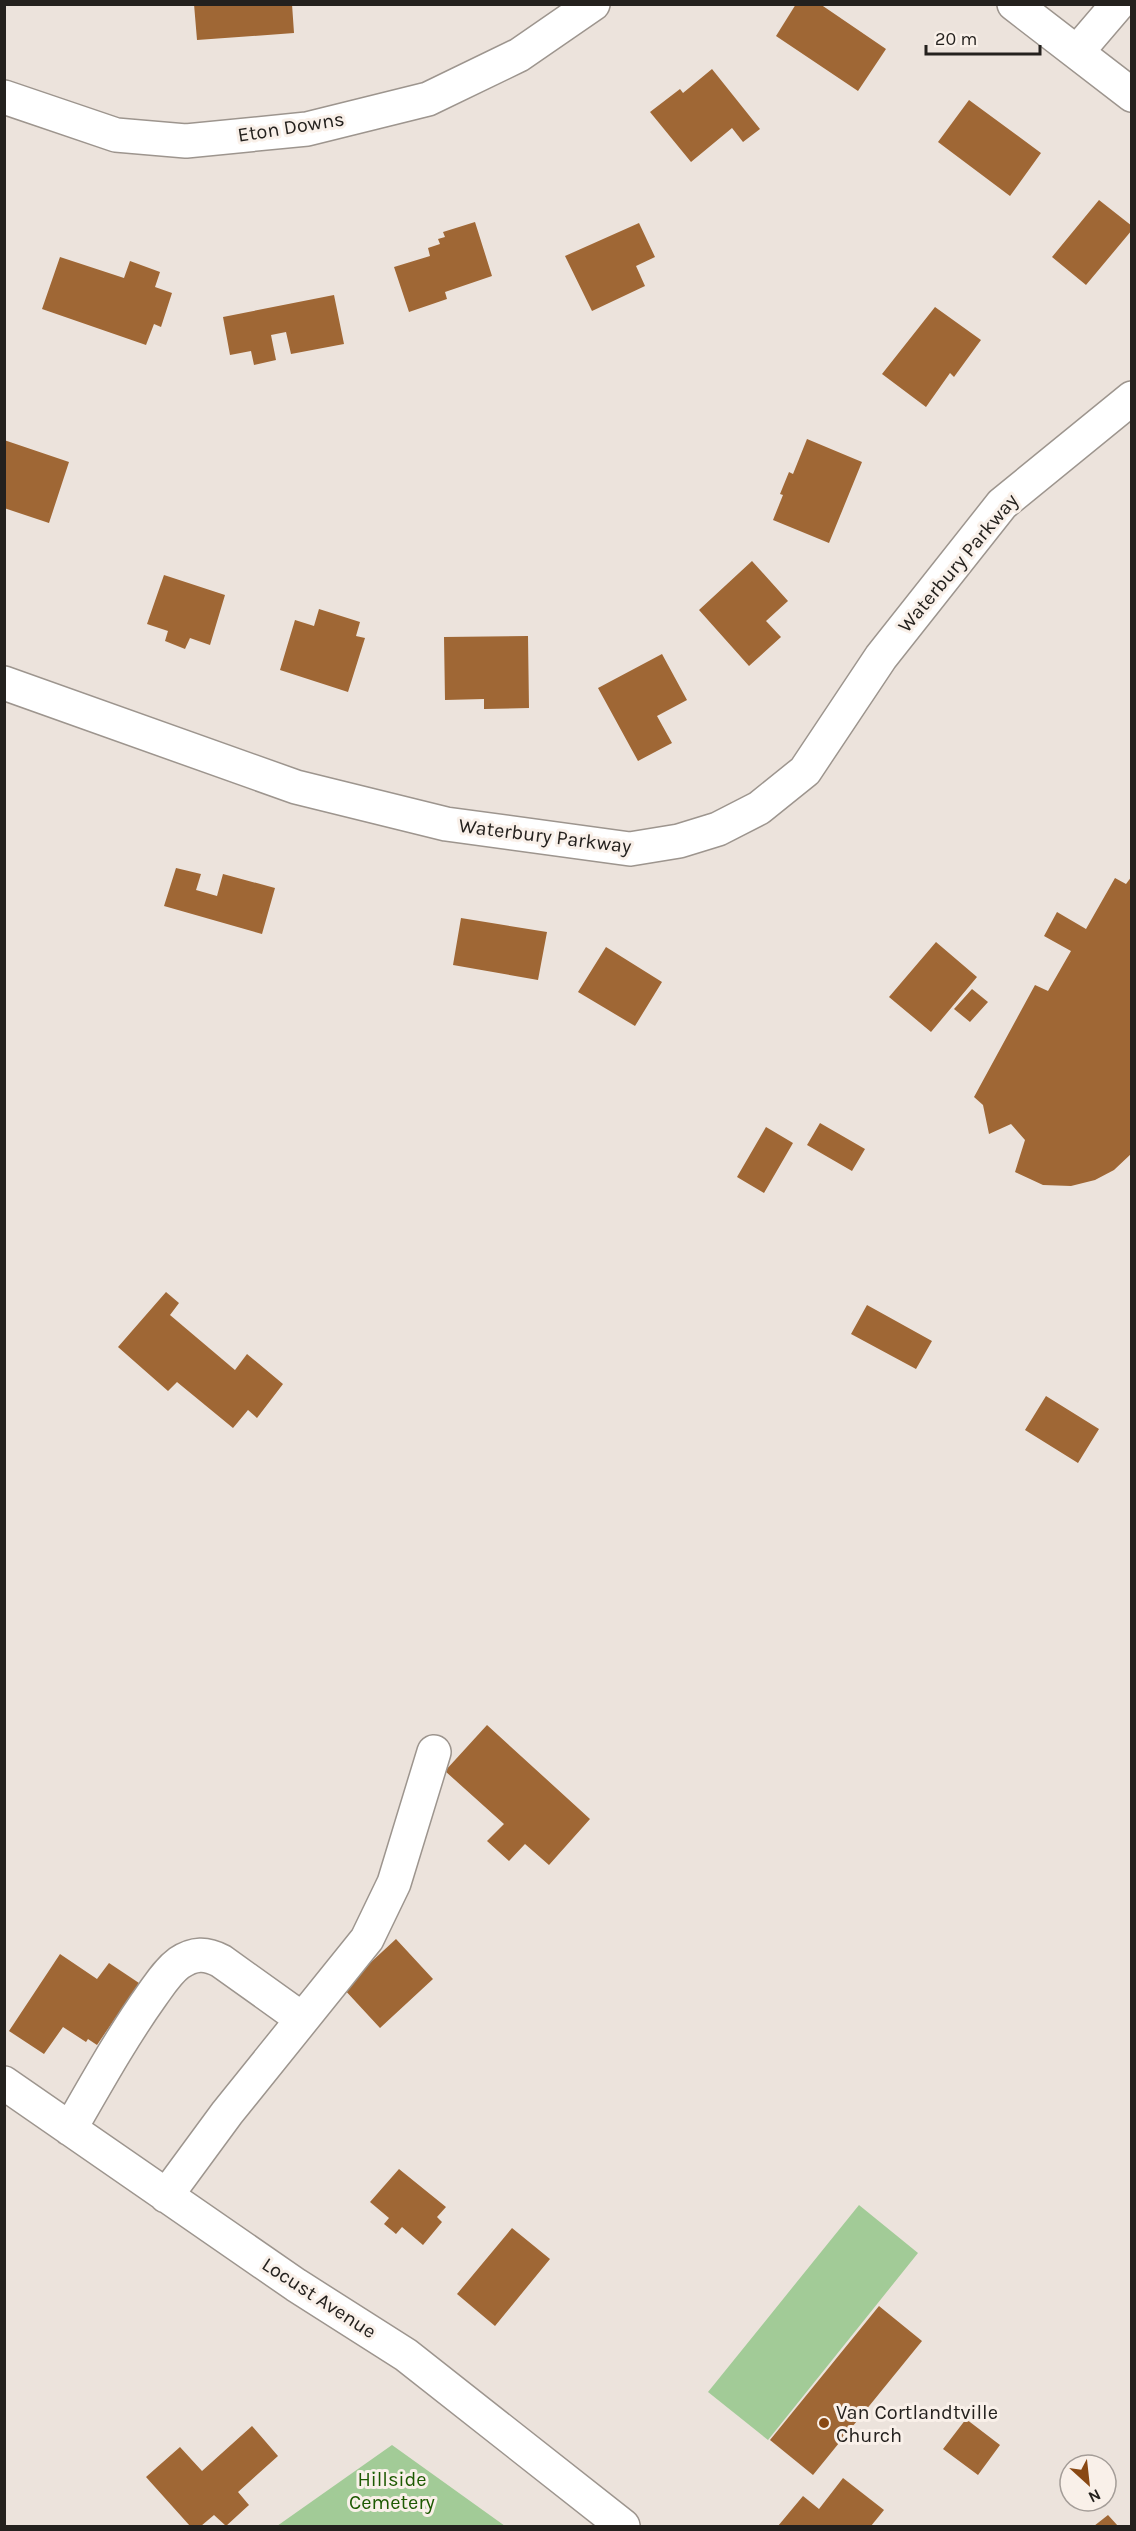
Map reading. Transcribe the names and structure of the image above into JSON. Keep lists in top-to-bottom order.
{
  "streets": {
    "street": ["Eton Downs", "Waterbury Parkway", "Locust Avenue"]
  },
  "parks": ["Hillside Cemetery"],
  "places": ["Van Cortlandtville Church"],
  "scale_bar": "20 m",
  "north": "bottom right"
}
